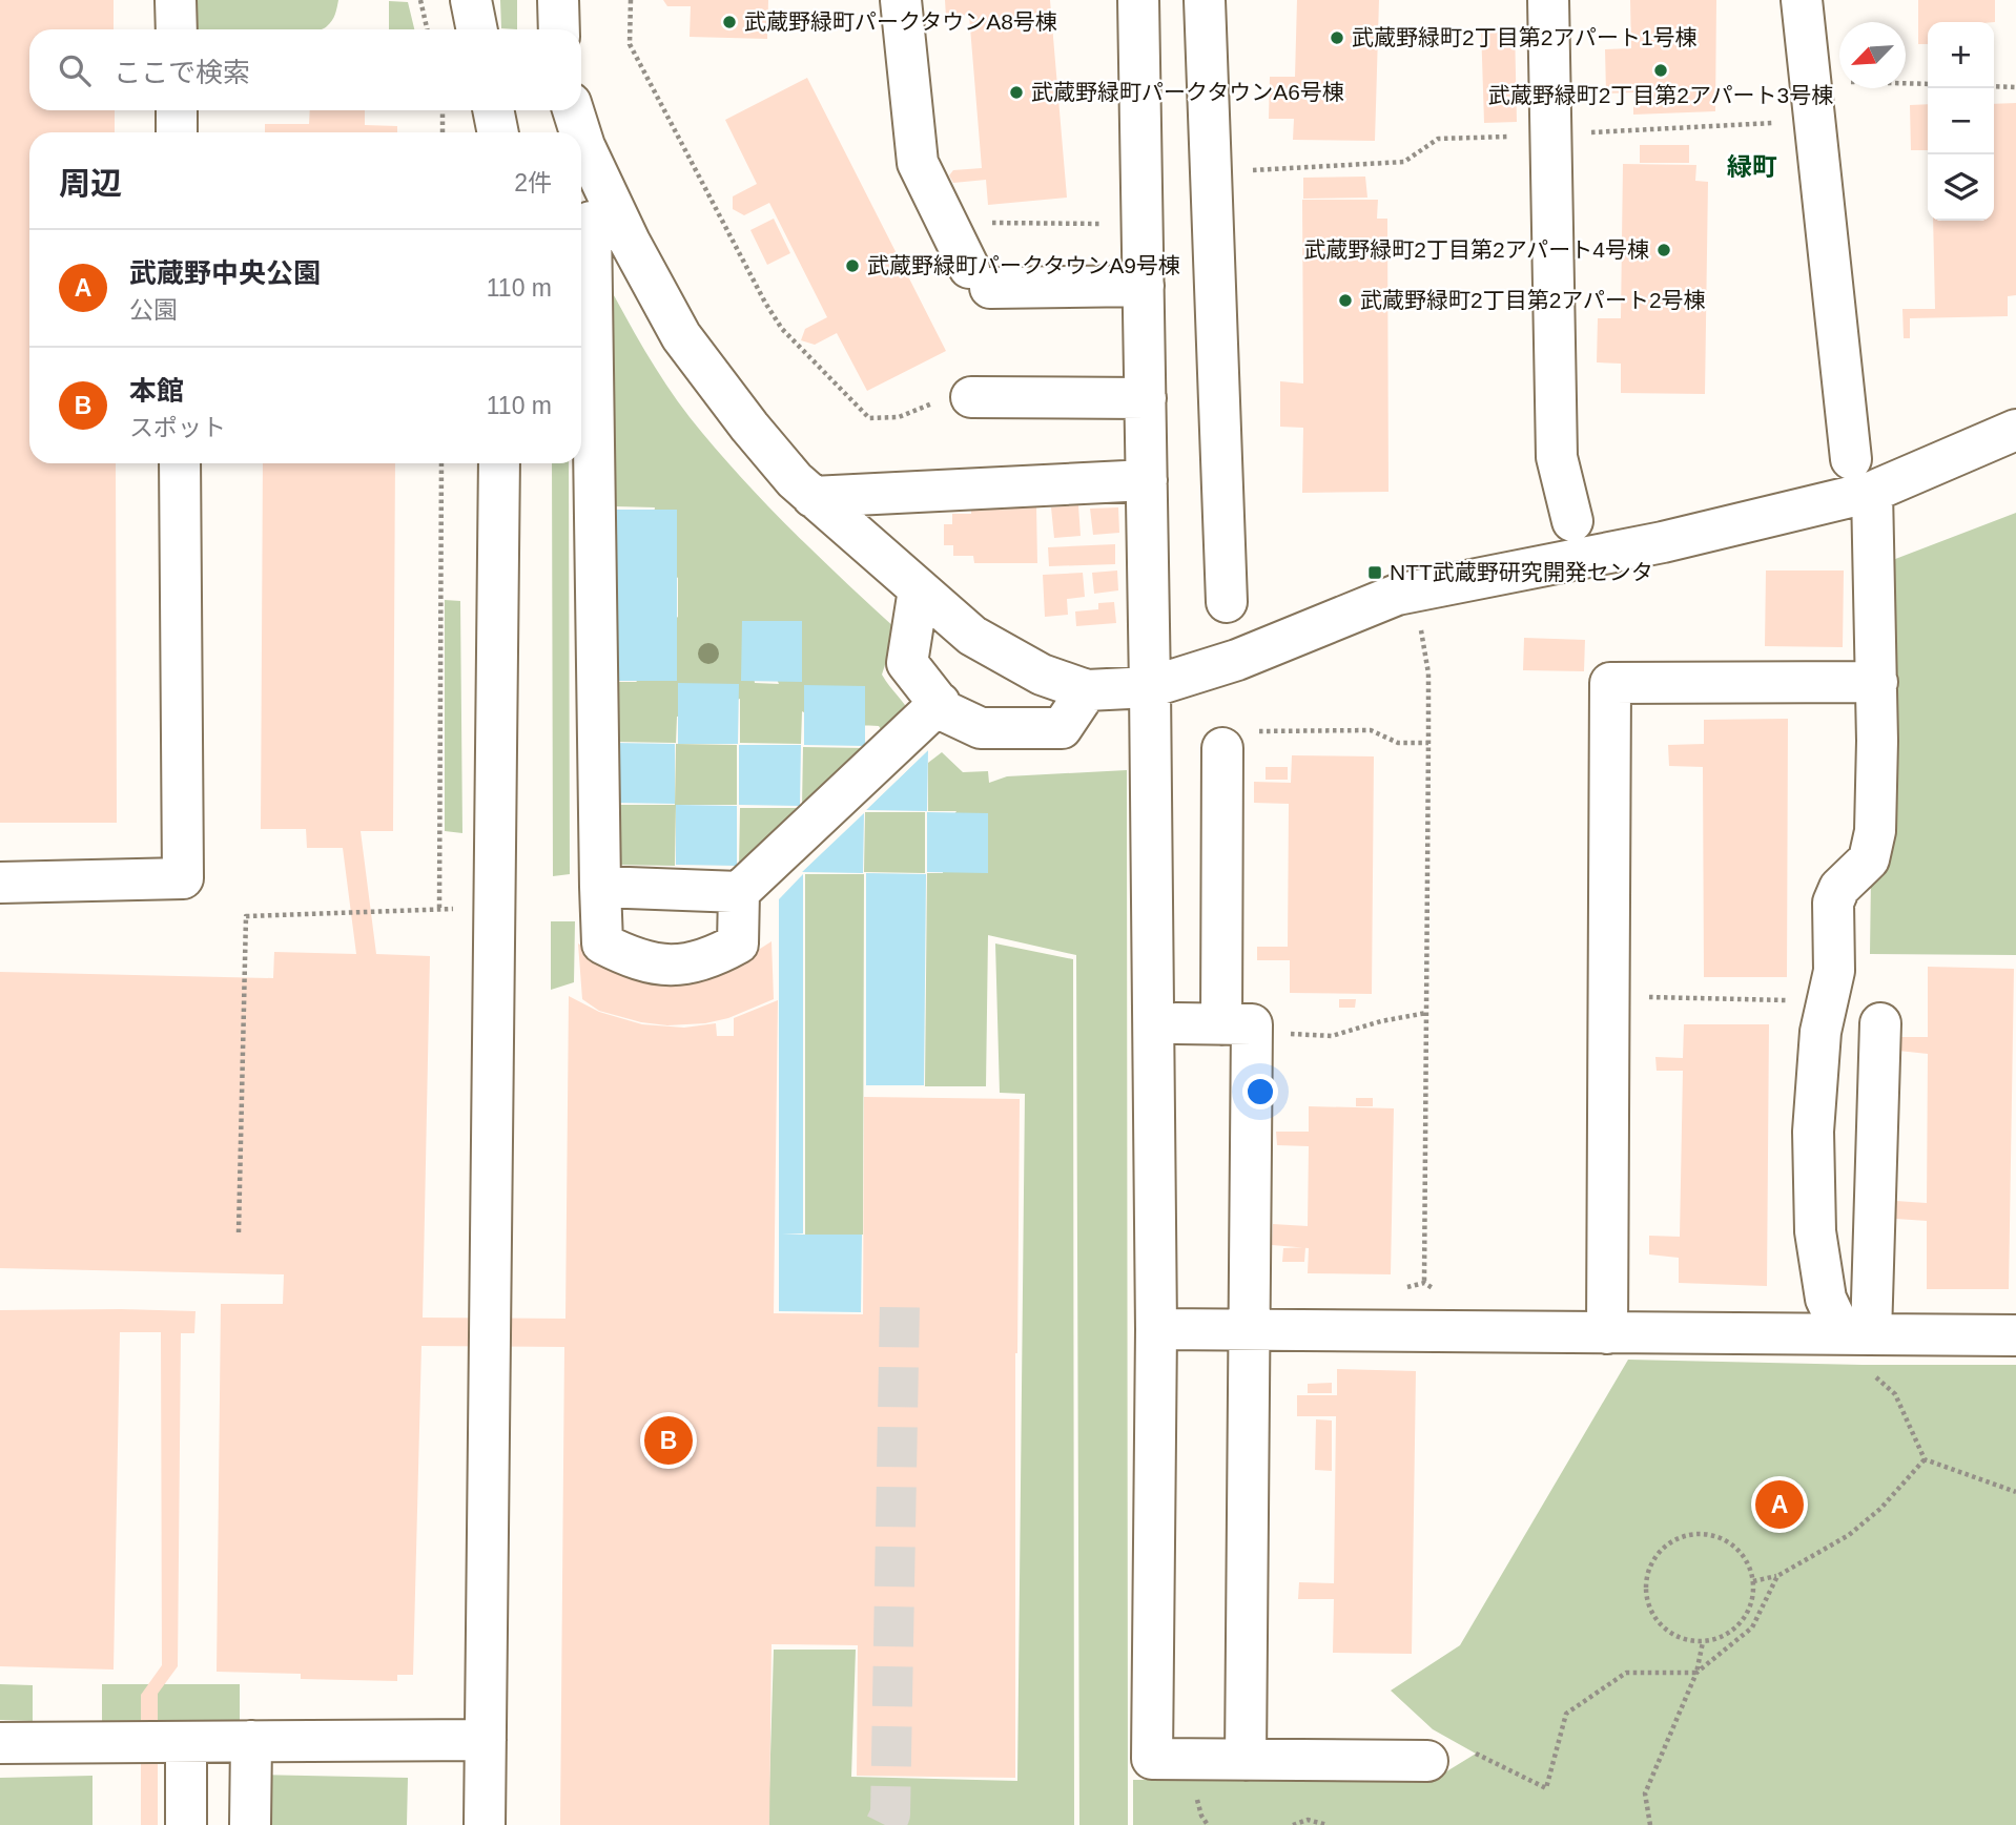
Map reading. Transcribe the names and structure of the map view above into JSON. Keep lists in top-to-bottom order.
{
  "districts": ["緑町"],
  "places": {
    "other": [
      "武蔵野緑町パークタウンA8号棟",
      "武蔵野緑町2丁目第2アパート1号棟",
      "武蔵野緑町2丁目第2アパート3号棟",
      "武蔵野緑町パークタウンA6号棟",
      "武蔵野緑町2丁目第2アパート4号棟",
      "武蔵野緑町パークタウンA9号棟",
      "武蔵野緑町2丁目第2アパート2号棟"
    ],
    "transit": ["NTT武蔵野研究開発センタ"]
  },
  "north": "bottom left",
  "page": {
    "map_buttons": ["+", "−"],
    "search": "ここで検索",
    "heading": ["周辺", "2件"],
    "list": [
      {
        "mark": "A",
        "name": "武蔵野中央公園",
        "note": "公園",
        "value": "110 m"
      },
      {
        "mark": "B",
        "name": "本館",
        "note": "スポット",
        "value": "110 m"
      }
    ],
    "pins": ["B", "A"]
  }
}
